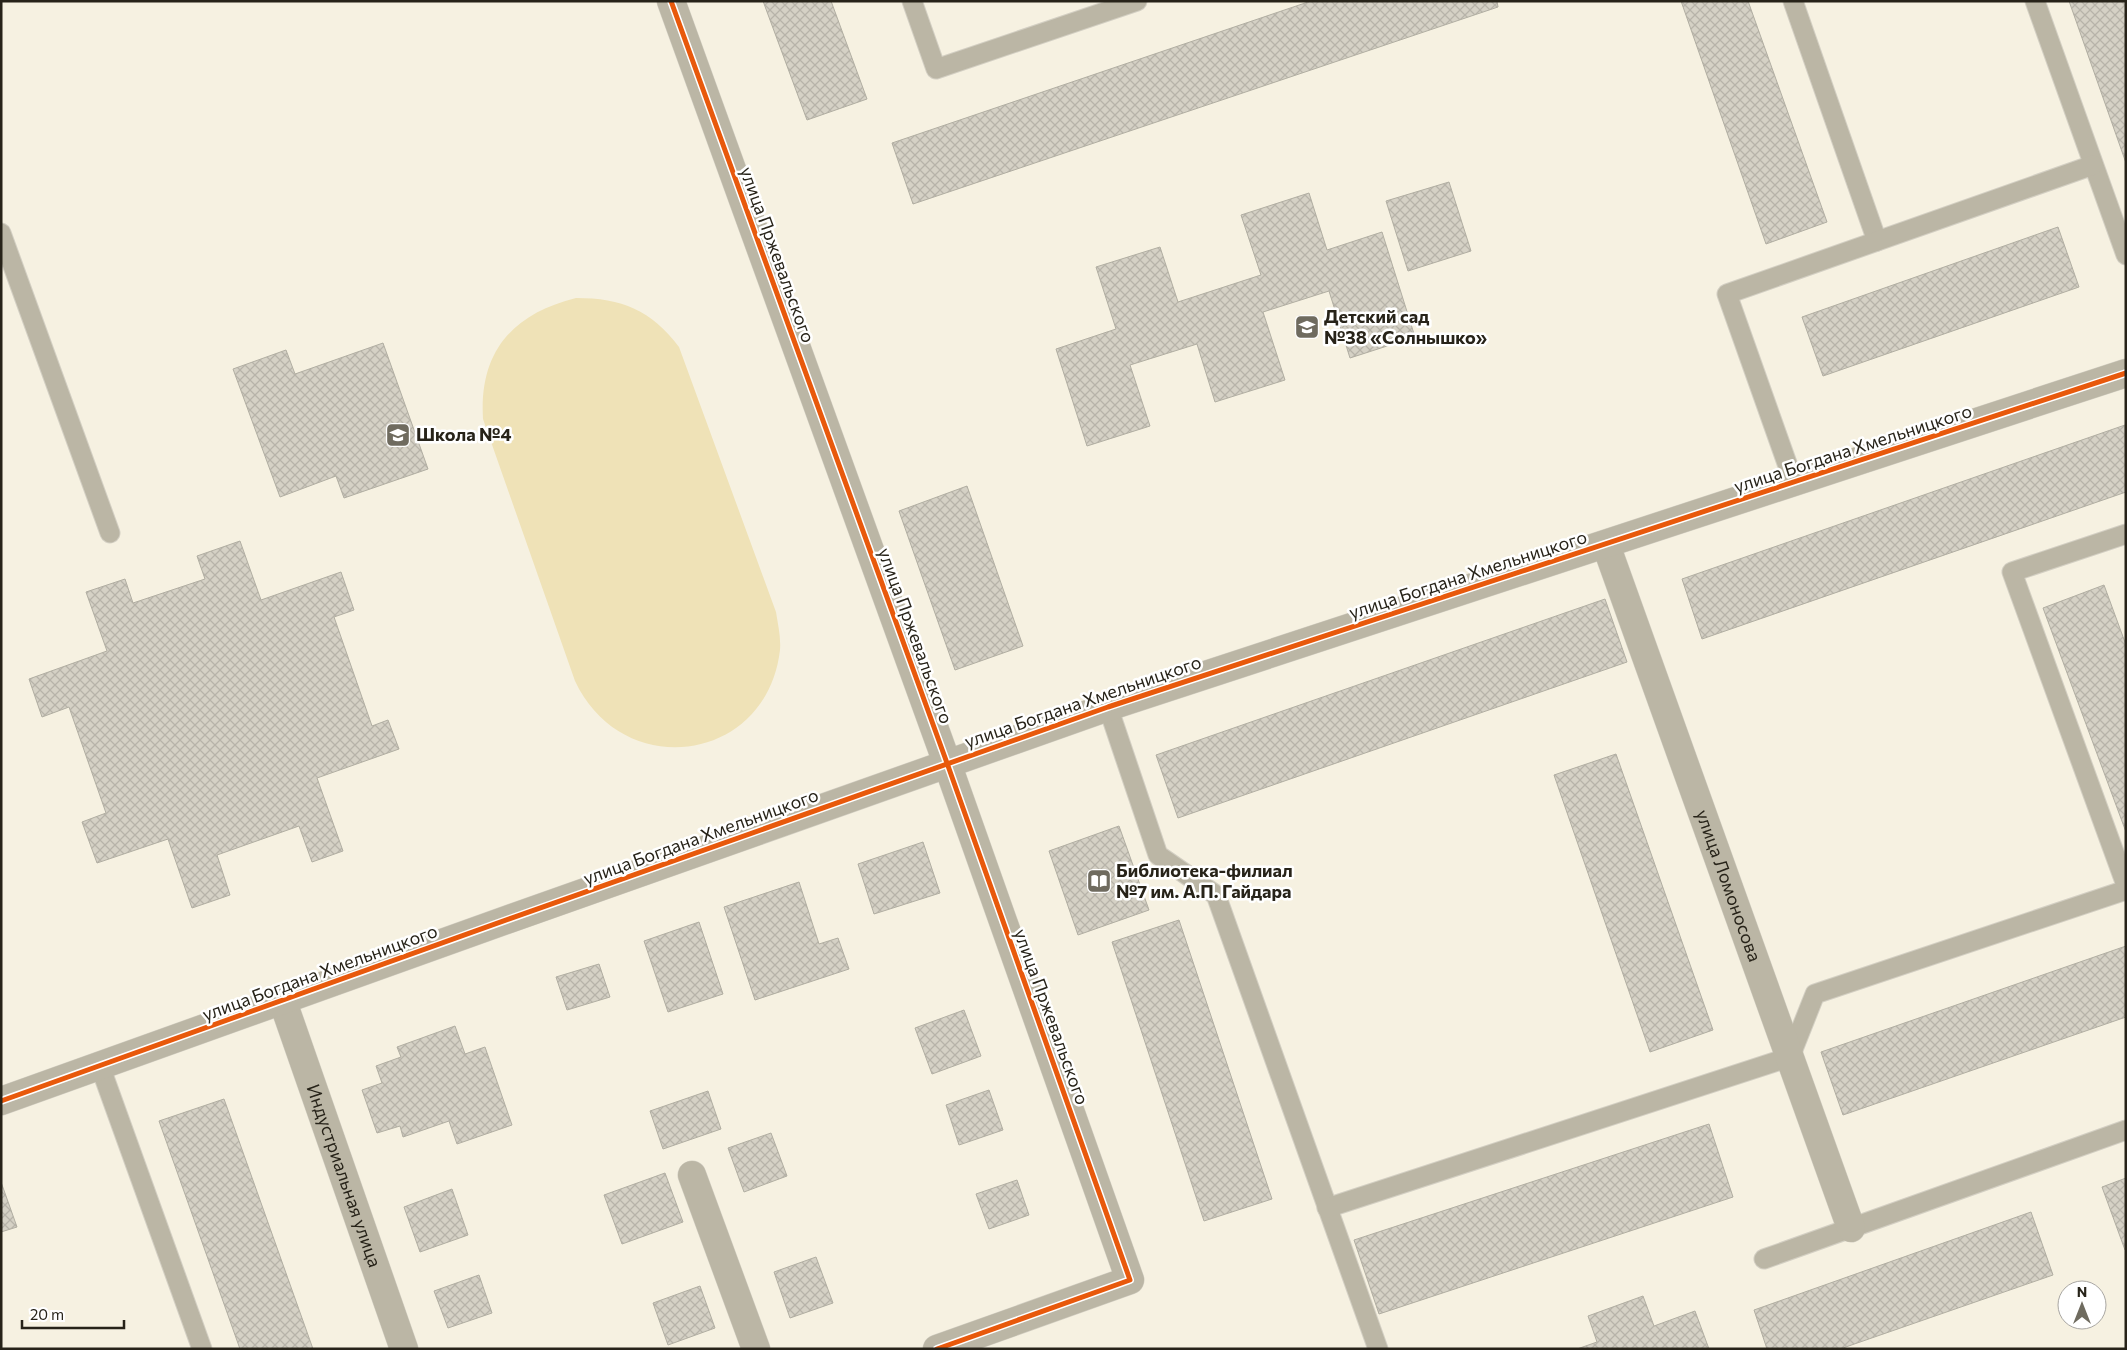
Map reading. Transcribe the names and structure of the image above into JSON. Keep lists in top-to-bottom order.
{
  "streets": {
    "street": [
      "улица Пржевальского",
      "улица Богдана Хмельницкого",
      "улица Ломоносова",
      "Индустриальная улица"
    ]
  },
  "crossings": [
    ["улица Пржевальского", "улица Богдана Хмельницкого"],
    ["улица Богдана Хмельницкого", "улица Ломоносова"],
    ["улица Богдана Хмельницкого", "Индустриальная улица"]
  ],
  "places": {
    "school or university": ["Детский сад №38 «Солнышко»", "Школа №4"],
    "library": ["Библиотека-филиал №7 им. А.П. Гайдара"]
  },
  "scale_bar": "20 m",
  "north": "top"
}
